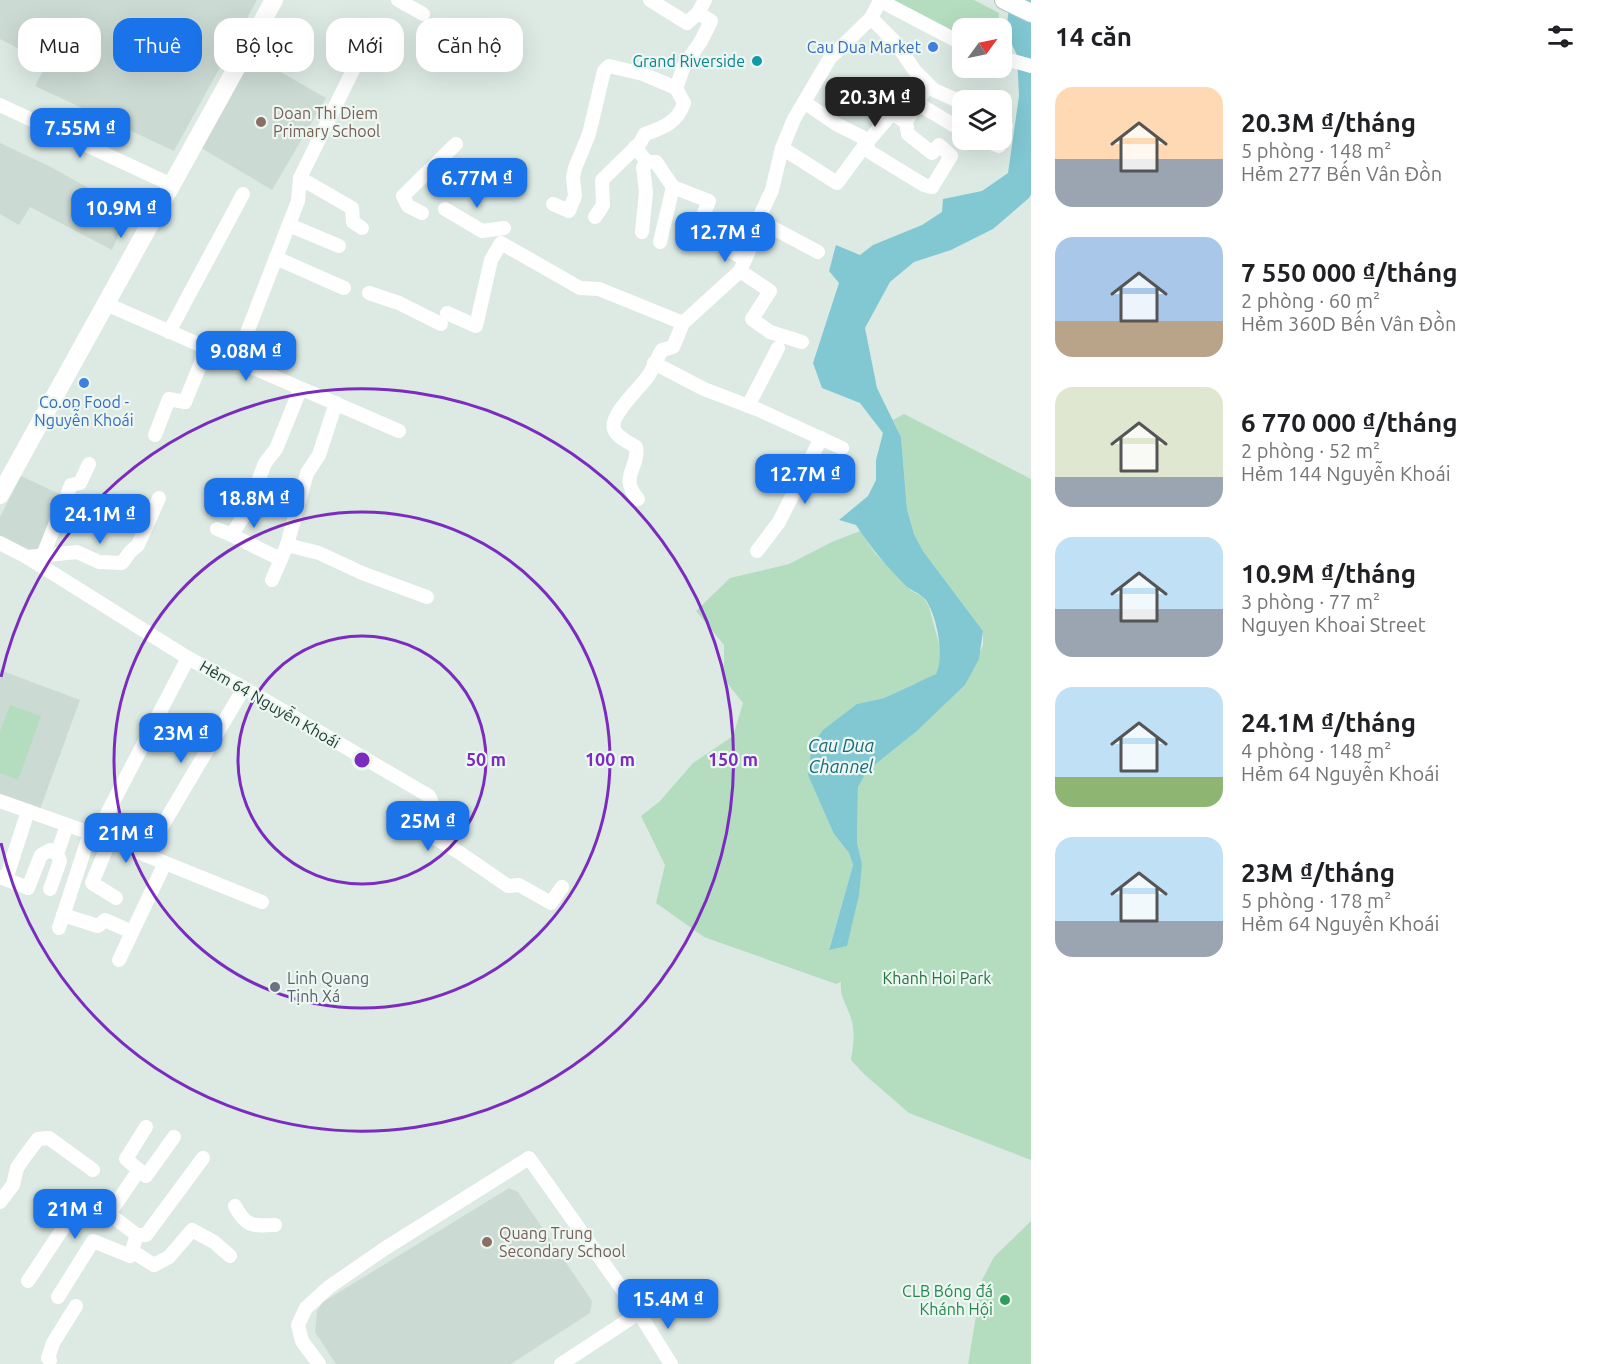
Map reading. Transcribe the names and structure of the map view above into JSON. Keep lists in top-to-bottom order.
{
  "streets": {
    "street": ["Hẻm 64 Nguyễn Khoái"]
  },
  "water": ["Cau Dua Channel"],
  "parks": ["Khanh Hoi Park"],
  "places": [
    "Cau Dua Market",
    "Grand Riverside",
    "Doan Thi Diem Primary School",
    "Co.op Food - Nguyễn Khoái",
    "Linh Quang Tịnh Xá",
    "Quang Trung Secondary School",
    "CLB Bóng đá Khánh Hội"
  ],
  "north": "top right",
  "page": {
    "heading": "14 căn",
    "chip": [
      "Mua",
      "Thuê",
      "Bộ lọc",
      "Mới",
      "Căn hộ"
    ],
    "list": [
      {
        "name": "20.3M ₫/tháng",
        "note": "5 phòng · 148 m² · Hẻm 277 Bến Vân Đồn"
      },
      {
        "name": "7 550 000 ₫/tháng",
        "note": "2 phòng · 60 m² · Hẻm 360D Bến Vân Đồn"
      },
      {
        "name": "6 770 000 ₫/tháng",
        "note": "2 phòng · 52 m² · Hẻm 144 Nguyễn Khoái"
      },
      {
        "name": "10.9M ₫/tháng",
        "note": "3 phòng · 77 m² · Nguyen Khoai Street"
      },
      {
        "name": "24.1M ₫/tháng",
        "note": "4 phòng · 148 m² · Hẻm 64 Nguyễn Khoái"
      },
      {
        "name": "23M ₫/tháng",
        "note": "5 phòng · 178 m² · Hẻm 64 Nguyễn Khoái"
      }
    ],
    "price": [
      "20.3M ₫",
      "7.55M ₫",
      "6.77M ₫",
      "10.9M ₫",
      "12.7M ₫",
      "9.08M ₫",
      "12.7M ₫",
      "18.8M ₫",
      "24.1M ₫",
      "23M ₫",
      "25M ₫",
      "21M ₫",
      "21M ₫",
      "15.4M ₫"
    ]
  },
  "rings": ["50 m", "100 m", "150 m"]
}
